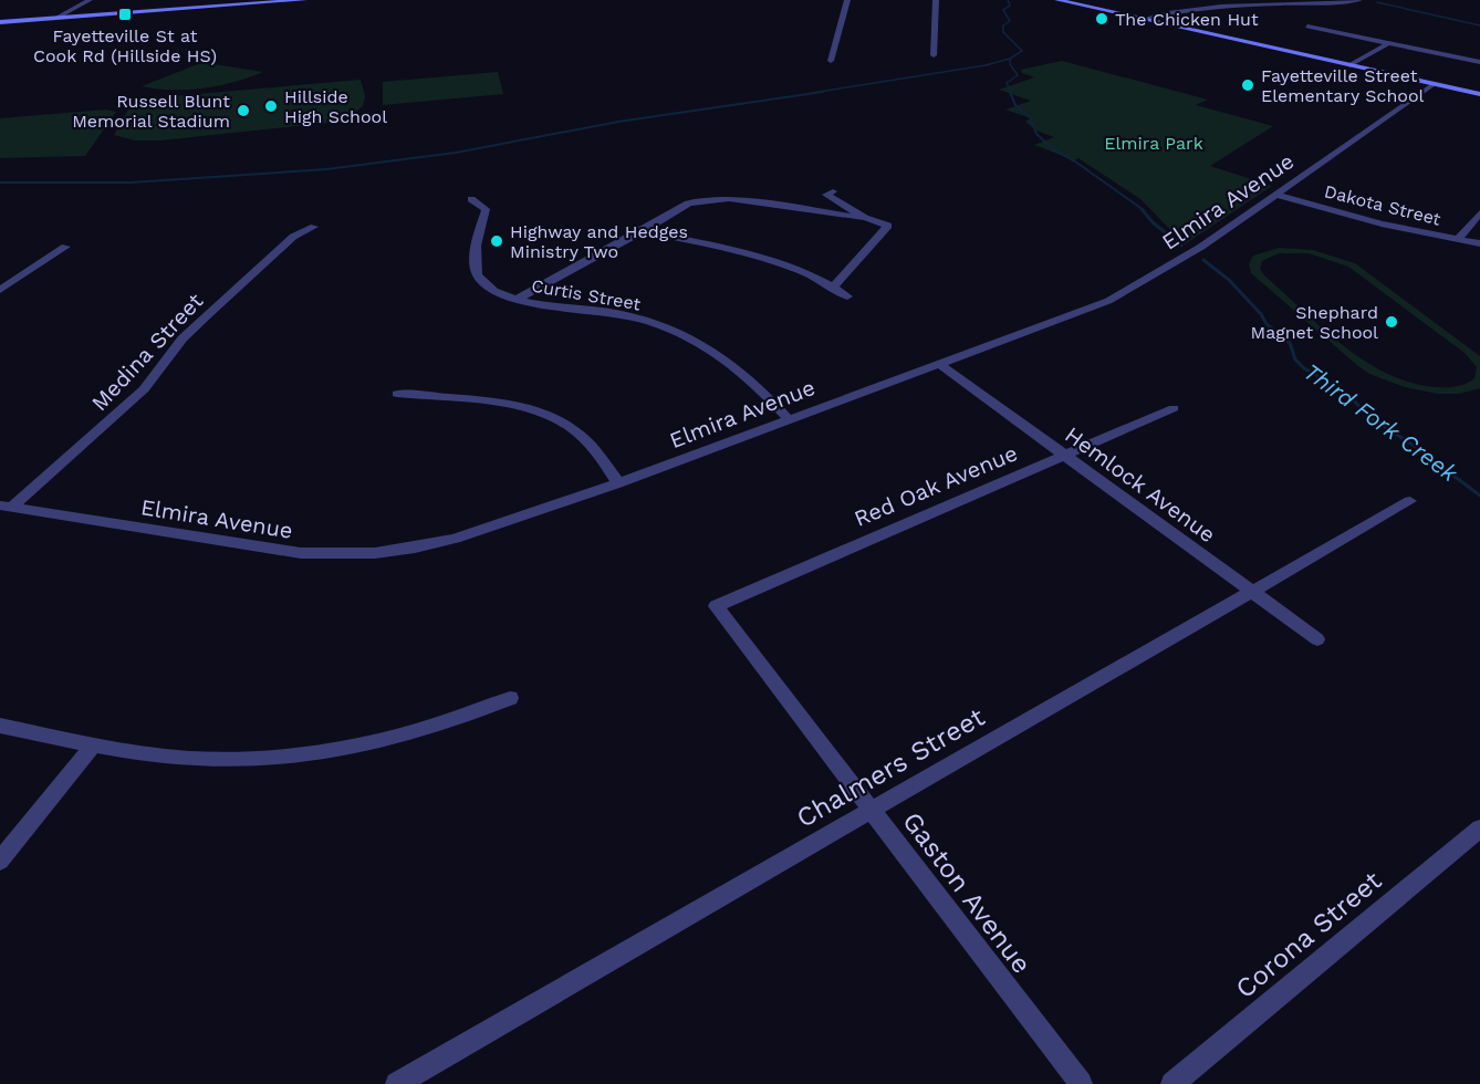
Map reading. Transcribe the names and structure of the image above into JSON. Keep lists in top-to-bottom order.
{
  "streets": {
    "street": [
      "Elmira Avenue",
      "Dakota Street",
      "Curtis Street",
      "Medina Street",
      "Hemlock Avenue",
      "Red Oak Avenue",
      "Chalmers Street",
      "Gaston Avenue",
      "Corona Street"
    ]
  },
  "crossings": [
    ["Elmira Avenue", "Dakota Street"],
    ["Elmira Avenue", "Curtis Street"],
    ["Elmira Avenue", "Medina Street"],
    ["Elmira Avenue", "Hemlock Avenue"],
    ["Hemlock Avenue", "Red Oak Avenue"],
    ["Hemlock Avenue", "Chalmers Street"],
    ["Red Oak Avenue", "Gaston Avenue"],
    ["Chalmers Street", "Gaston Avenue"]
  ],
  "water": ["Third Fork Creek"],
  "parks": ["Elmira Park"],
  "places": {
    "transit": ["Fayetteville St at Cook Rd (Hillside HS)"],
    "other": [
      "The Chicken Hut",
      "Fayetteville Street Elementary School",
      "Hillside High School",
      "Russell Blunt Memorial Stadium",
      "Highway and Hedges Ministry Two",
      "Shephard Magnet School"
    ]
  }
}
